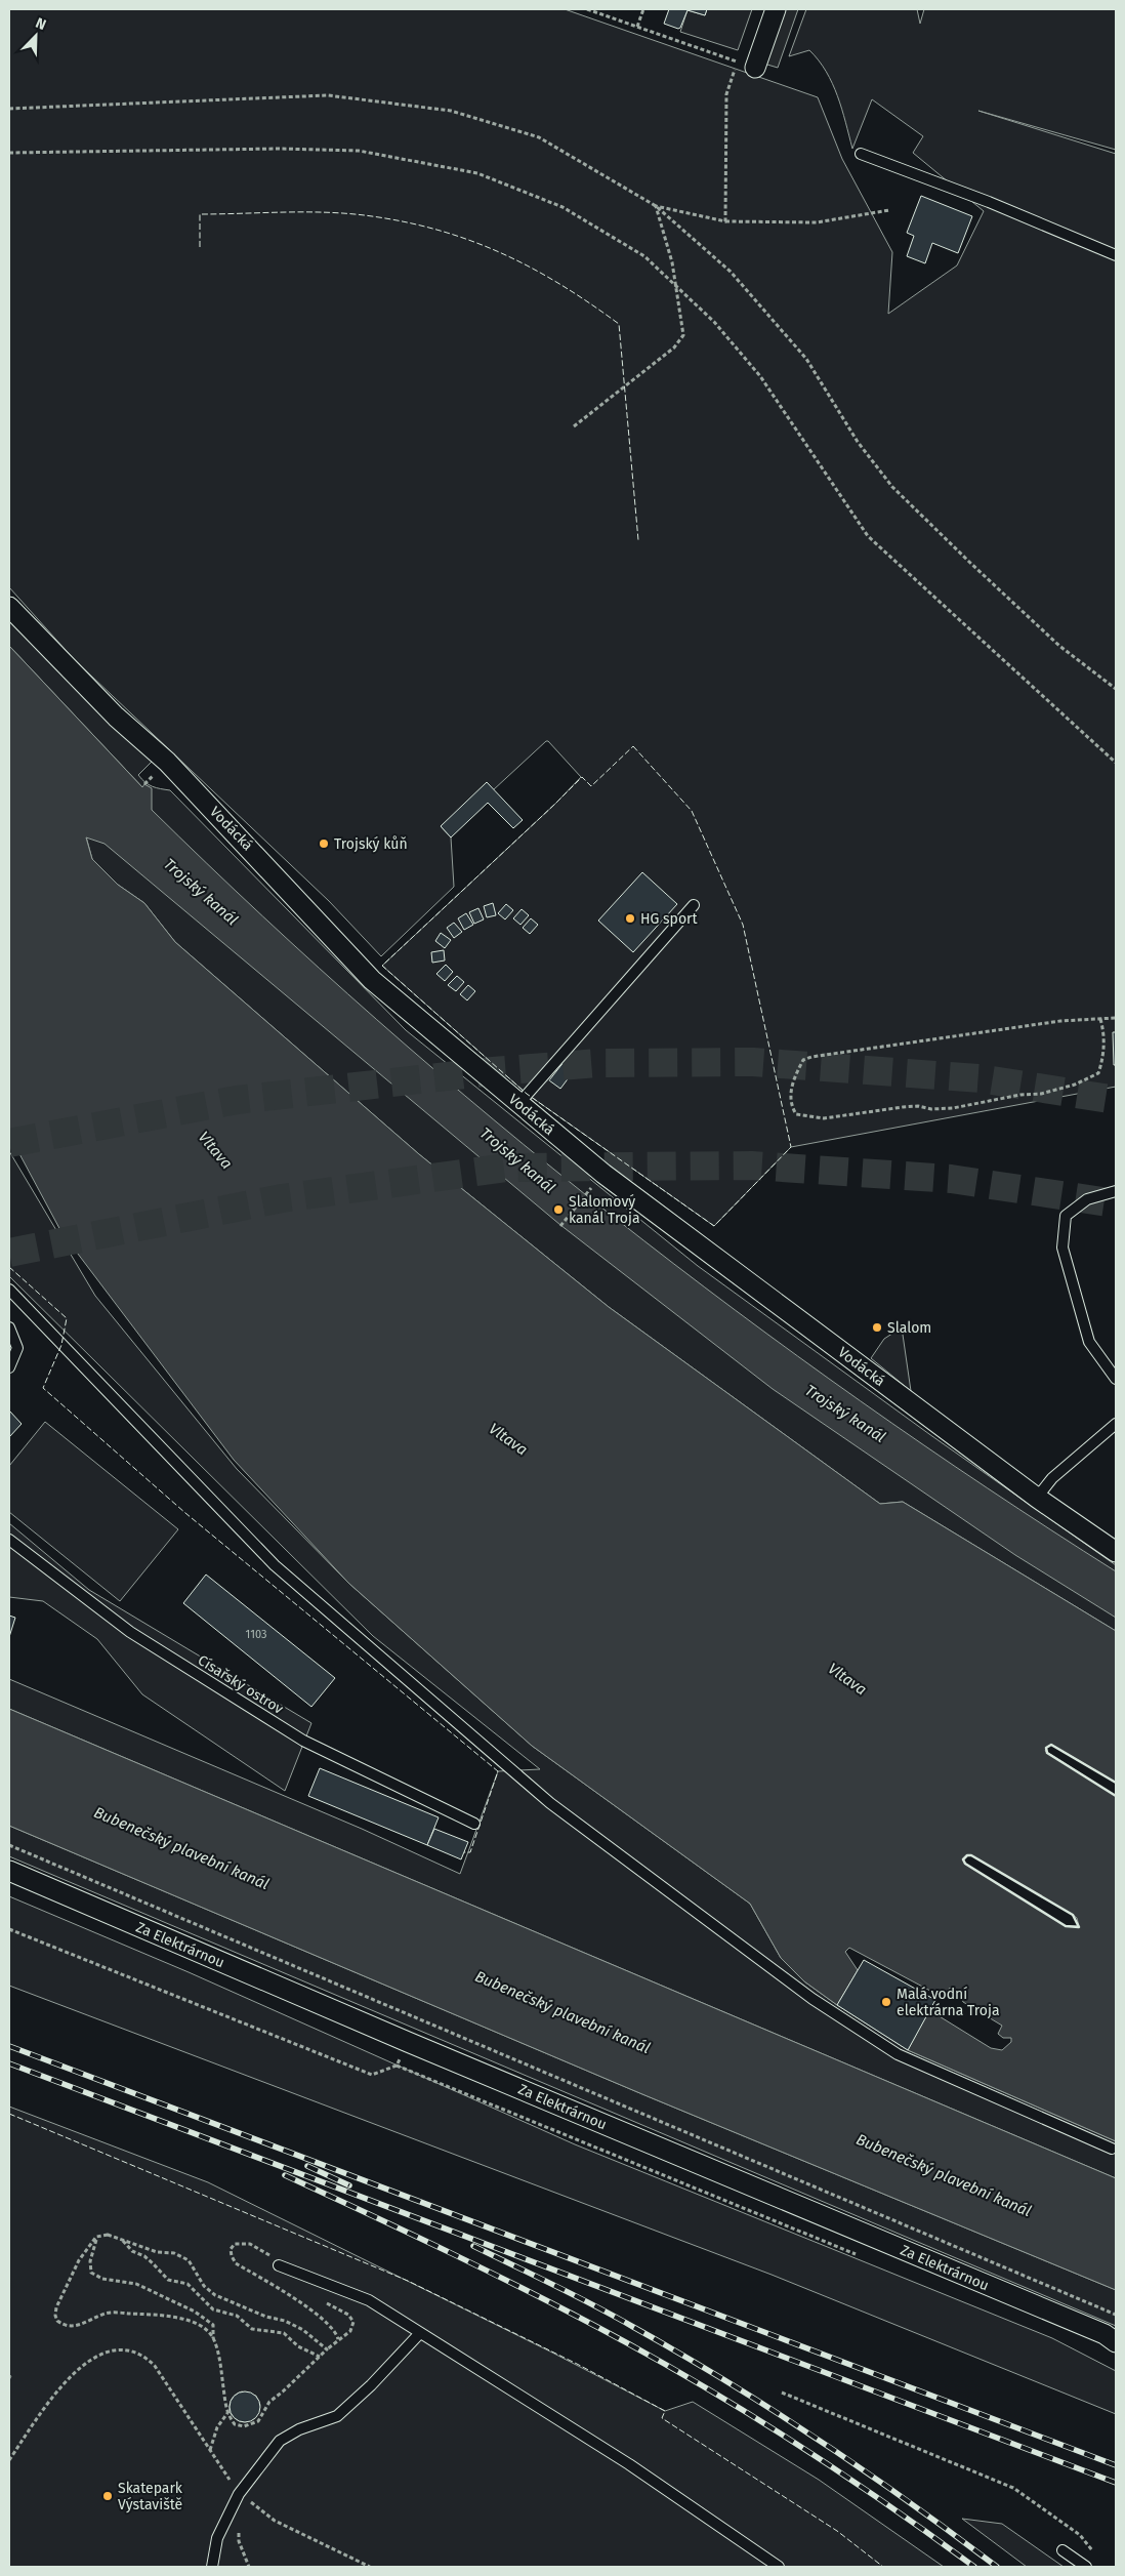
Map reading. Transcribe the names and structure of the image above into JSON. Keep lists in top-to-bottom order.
{
  "streets": {
    "street": ["Vodácká", "Za Elektrárnou"],
    "lane": ["Císařský ostrov"]
  },
  "water": ["Trojský kanál", "Vltava", "Bubenečský plavební kanál"],
  "places": [
    "Trojský kůň",
    "HG sport",
    "Slalomový kanál Troja",
    "Slalom",
    "Malá vodní elektrárna Troja",
    "Skatepark Výstaviště"
  ],
  "house_numbers": ["1103"],
  "north": "top right"
}
